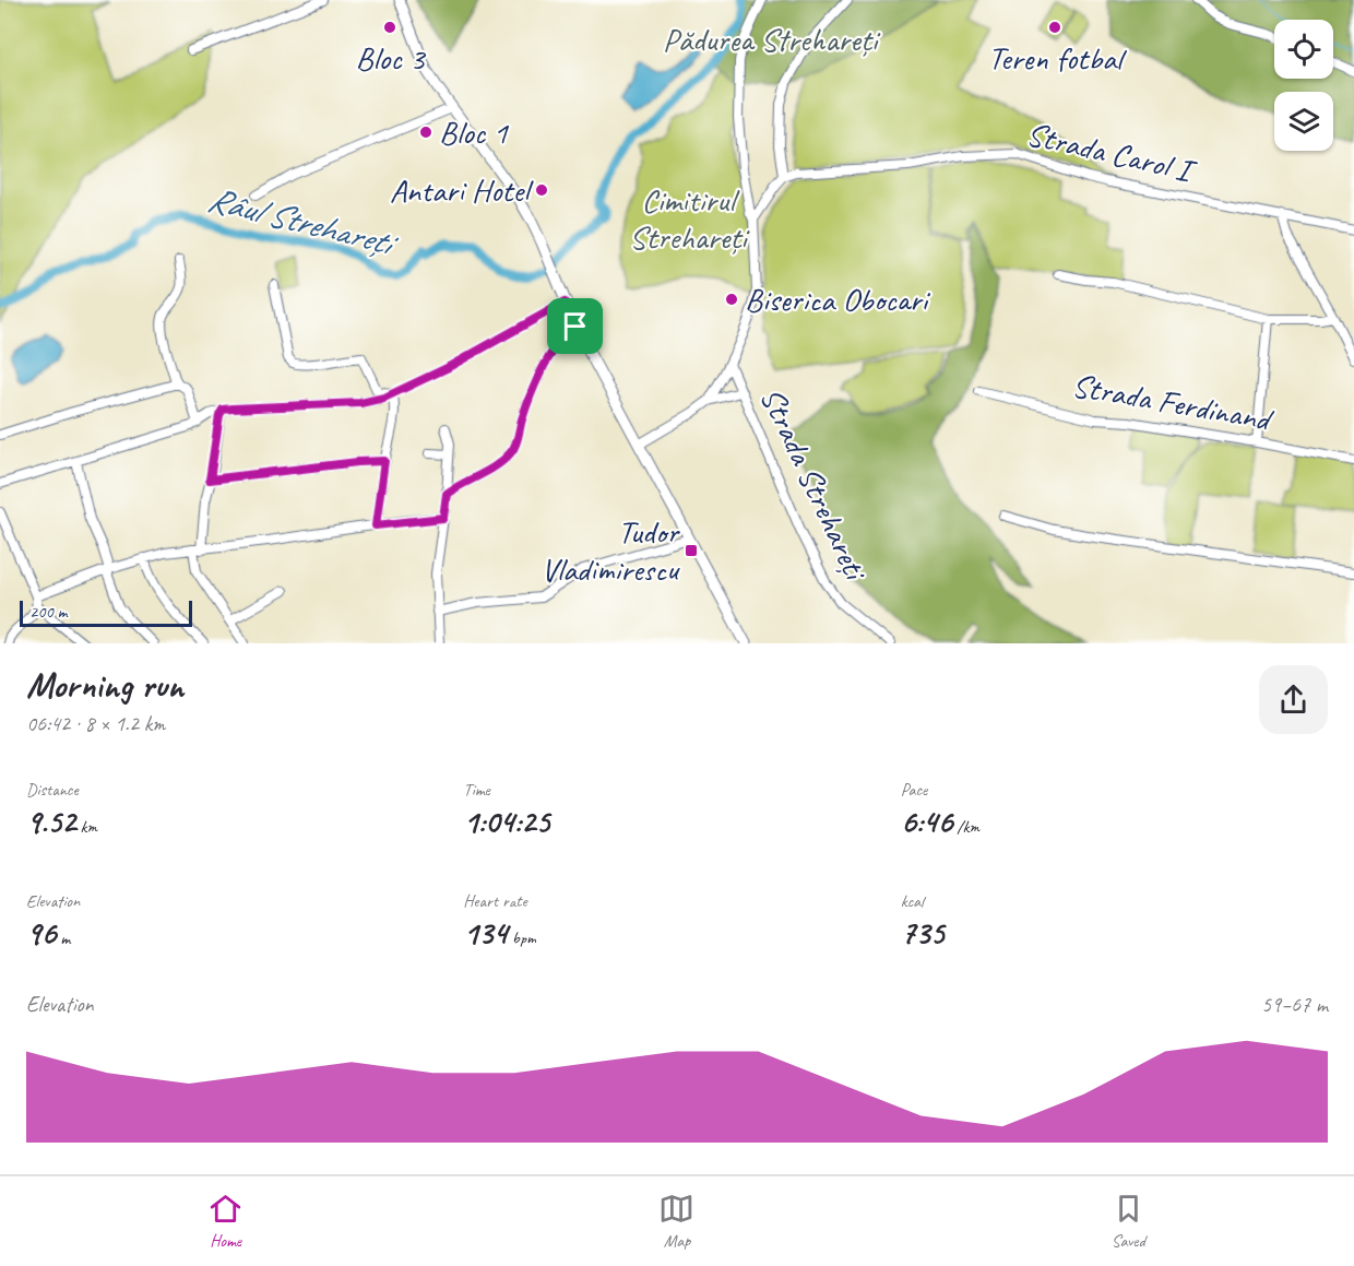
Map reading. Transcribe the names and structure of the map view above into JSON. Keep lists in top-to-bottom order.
{
  "streets": {
    "street": ["Strada Carol I", "Strada Ferdinand", "Strada Strehareți"]
  },
  "water": ["Râul Strehareți"],
  "parks": ["Pădurea Strehareți", "Cimitirul Strehareți"],
  "places": {
    "other": [
      "Bloc 3",
      "Teren fotbal",
      "Bloc 1",
      "Antari Hotel",
      "Biserica Obocari"
    ],
    "transit": ["Tudor Vladimirescu"]
  },
  "scale_bar": "200 m",
  "page": {
    "scale": "200 m",
    "heading": ["Morning run", "06:42 · 8 × 1.2 km"],
    "stats": [
      ["Distance", "9.52 km"],
      ["Time", "1:04:25"],
      ["Pace", "6:46 /km"],
      ["Elevation", "96 m"],
      ["Heart rate", "134 bpm"],
      ["kcal", "735"]
    ],
    "chart": ["Elevation", "59–67 m"],
    "tabs": ["Home", "Map", "Saved"]
  }
}
